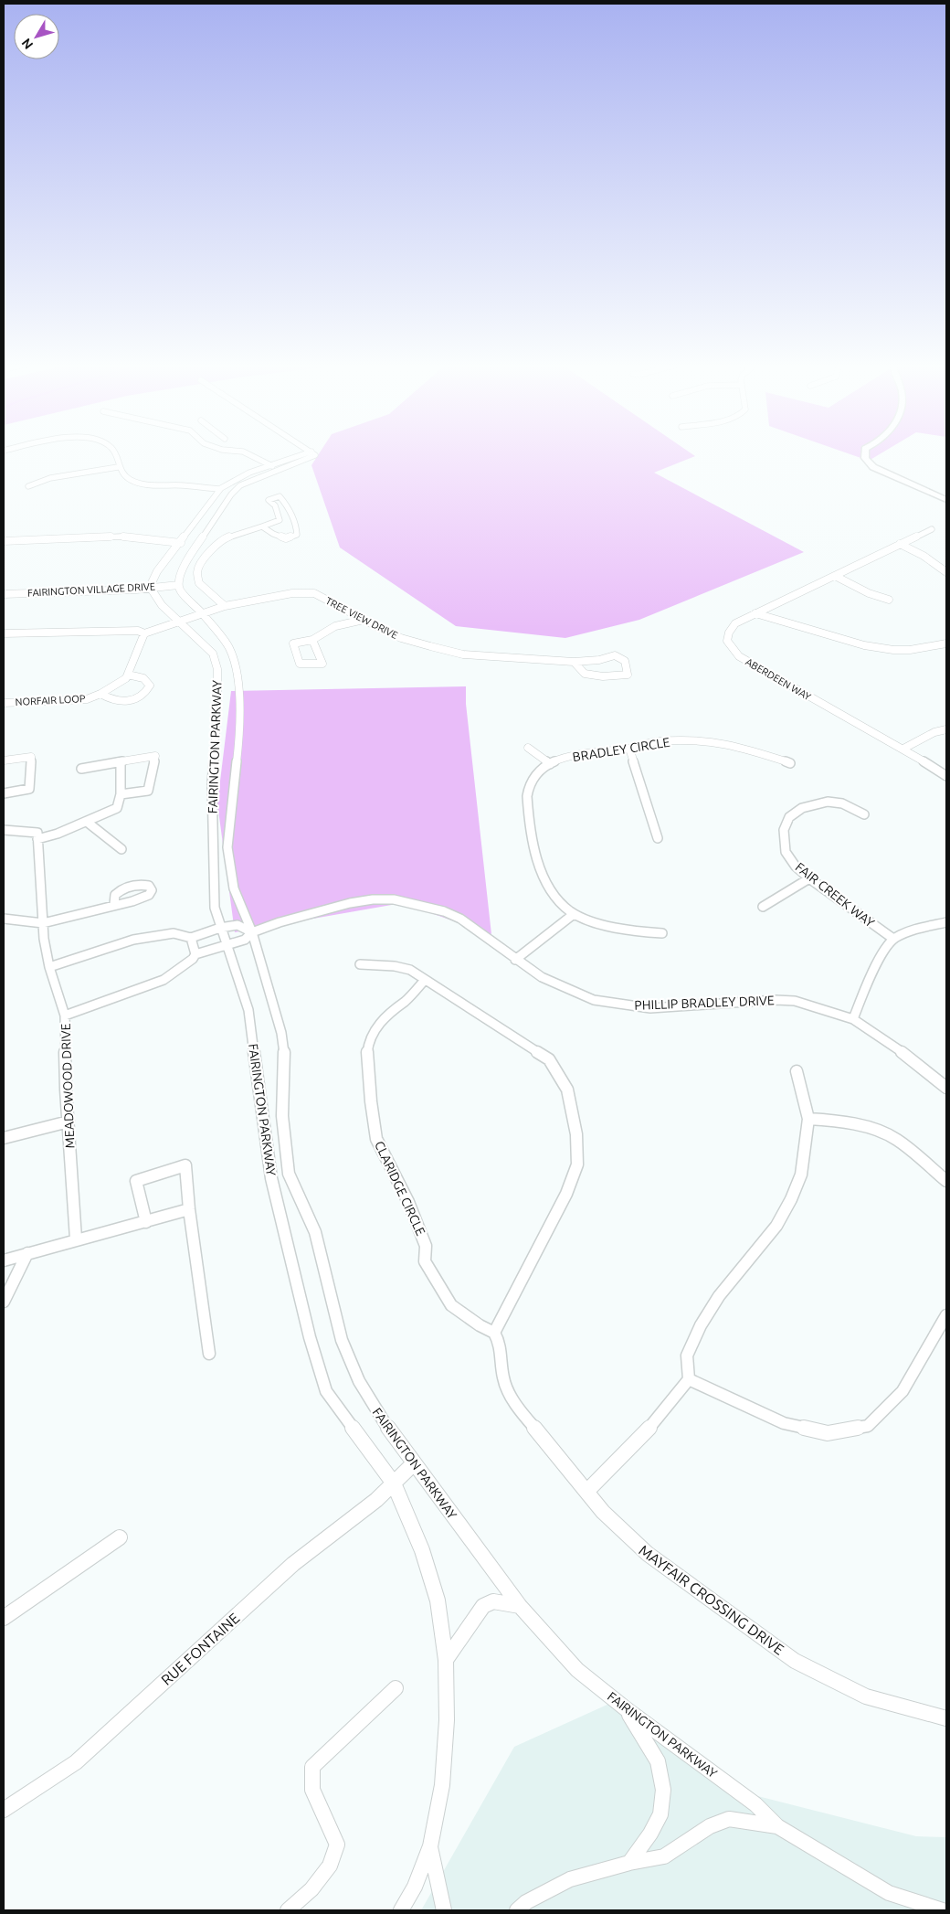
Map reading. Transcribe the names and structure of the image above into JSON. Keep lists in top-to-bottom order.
{
  "streets": {
    "street": [
      "FAIRINGTON VILLAGE DRIVE",
      "TREE VIEW DRIVE",
      "ABERDEEN WAY",
      "NORFAIR LOOP",
      "FAIRINGTON PARKWAY",
      "BRADLEY CIRCLE",
      "FAIR CREEK WAY",
      "PHILLIP BRADLEY DRIVE",
      "MEADOWOOD DRIVE",
      "CLARIDGE CIRCLE",
      "MAYFAIR CROSSING DRIVE",
      "RUE FONTAINE"
    ]
  },
  "crossings": [
    ["FAIRINGTON VILLAGE DRIVE", "FAIRINGTON PARKWAY"],
    ["TREE VIEW DRIVE", "FAIRINGTON PARKWAY"],
    ["FAIRINGTON PARKWAY", "PHILLIP BRADLEY DRIVE"],
    ["FAIRINGTON PARKWAY", "RUE FONTAINE"],
    ["CLARIDGE CIRCLE", "MAYFAIR CROSSING DRIVE"]
  ],
  "north": "bottom left"
}
